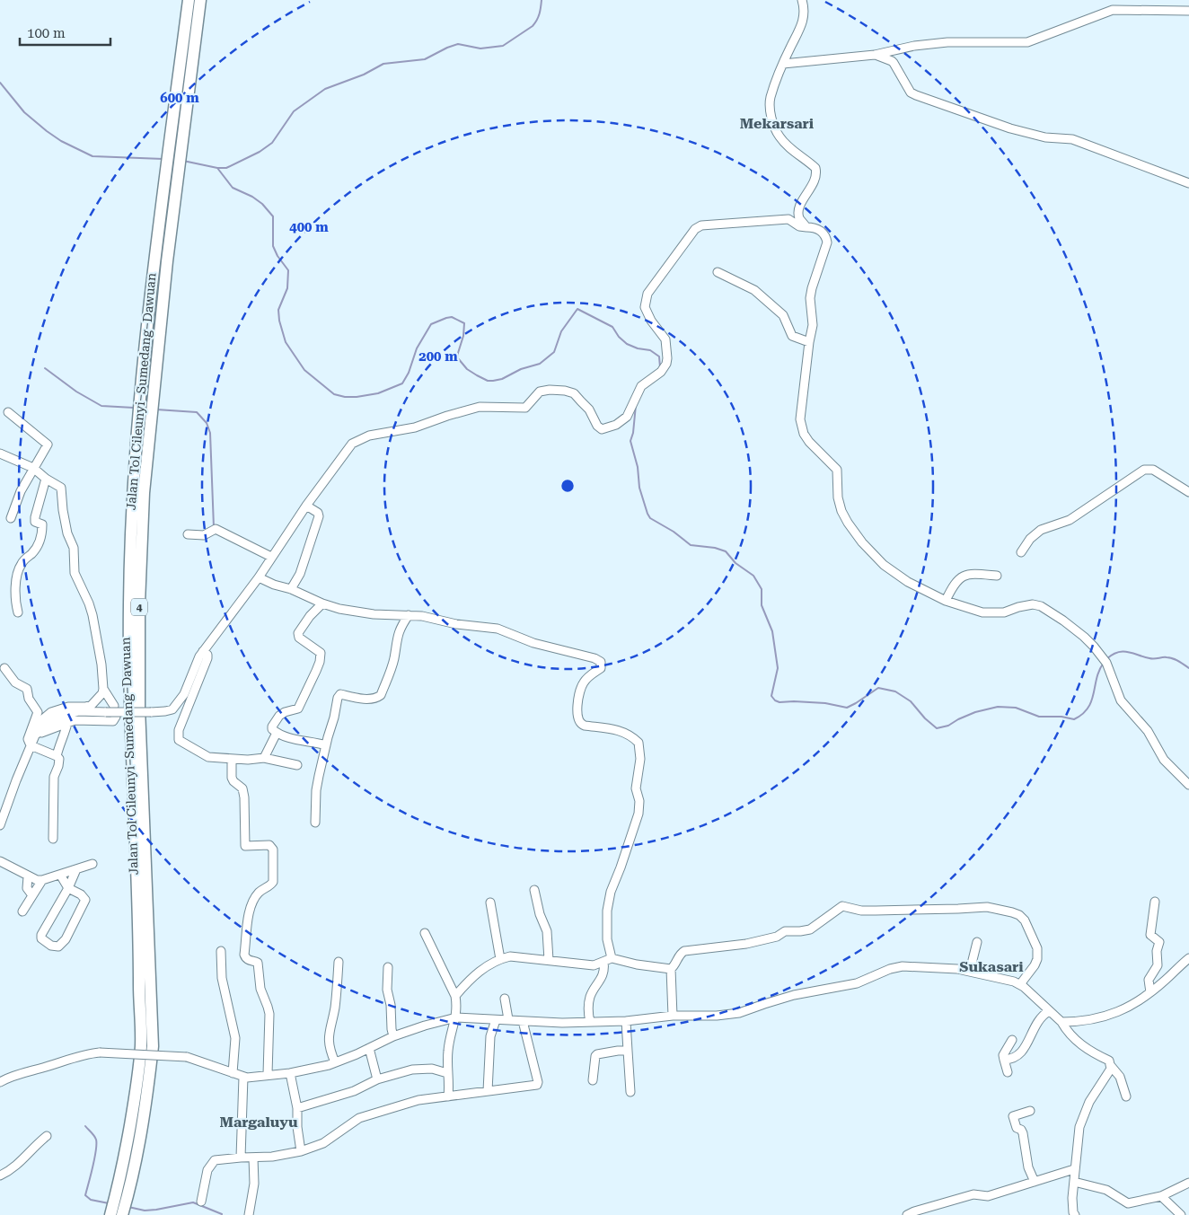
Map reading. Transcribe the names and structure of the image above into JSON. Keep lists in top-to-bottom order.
{
  "streets": {
    "highway": ["Jalan Tol Cileunyi–Sumedang–Dawuan", "4"]
  },
  "districts": ["Mekarsari", "Sukasari", "Margaluyu"],
  "scale_bar": "100 m",
  "rings": ["600 m", "400 m", "200 m"]
}
